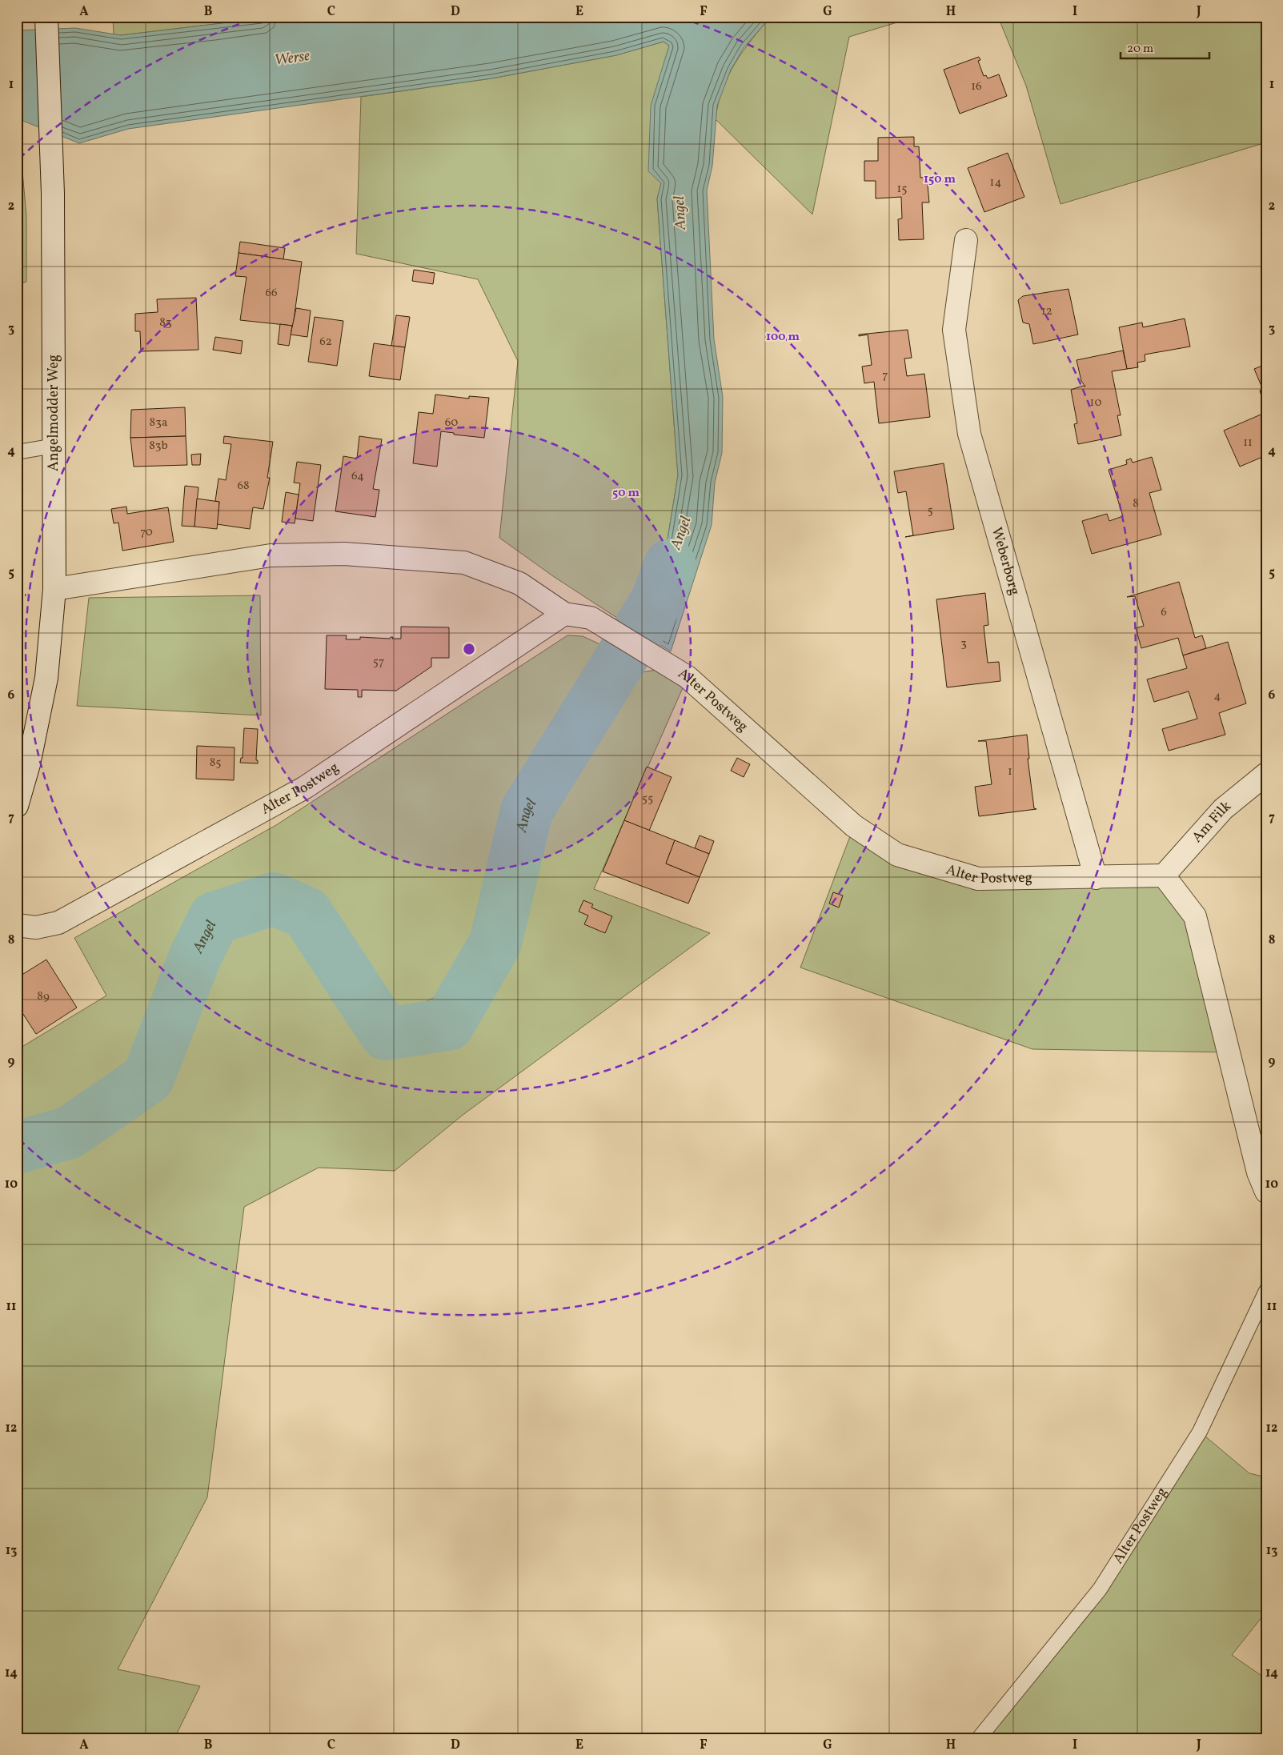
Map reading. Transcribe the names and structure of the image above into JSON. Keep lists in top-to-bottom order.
{
  "streets": {
    "street": [
      "Angelmodder Weg",
      "Weberborg",
      "Alter Postweg",
      "Am Filk"
    ]
  },
  "crossings": [
    ["Angelmodder Weg", "Alter Postweg"],
    ["Weberborg", "Alter Postweg"],
    ["Alter Postweg", "Am Filk"]
  ],
  "water": ["Werse", "Angel"],
  "house_numbers": [
    "16",
    "14",
    "15",
    "66",
    "12",
    "83",
    "62",
    "7",
    "10",
    "83a",
    "60",
    "11",
    "83b",
    "64",
    "68",
    "8",
    "5",
    "70",
    "6",
    "3",
    "57",
    "4",
    "85",
    "1",
    "55",
    "89"
  ],
  "scale_bar": "20 m",
  "grid": {
    "columns": [
      "A",
      "B",
      "C",
      "D",
      "E",
      "F",
      "G",
      "H",
      "I",
      "J"
    ],
    "rows": [
      "1",
      "2",
      "3",
      "4",
      "5",
      "6",
      "7",
      "8",
      "9",
      "10",
      "11",
      "12",
      "13",
      "14"
    ]
  },
  "rings": ["150 m", "100 m", "50 m"]
}
